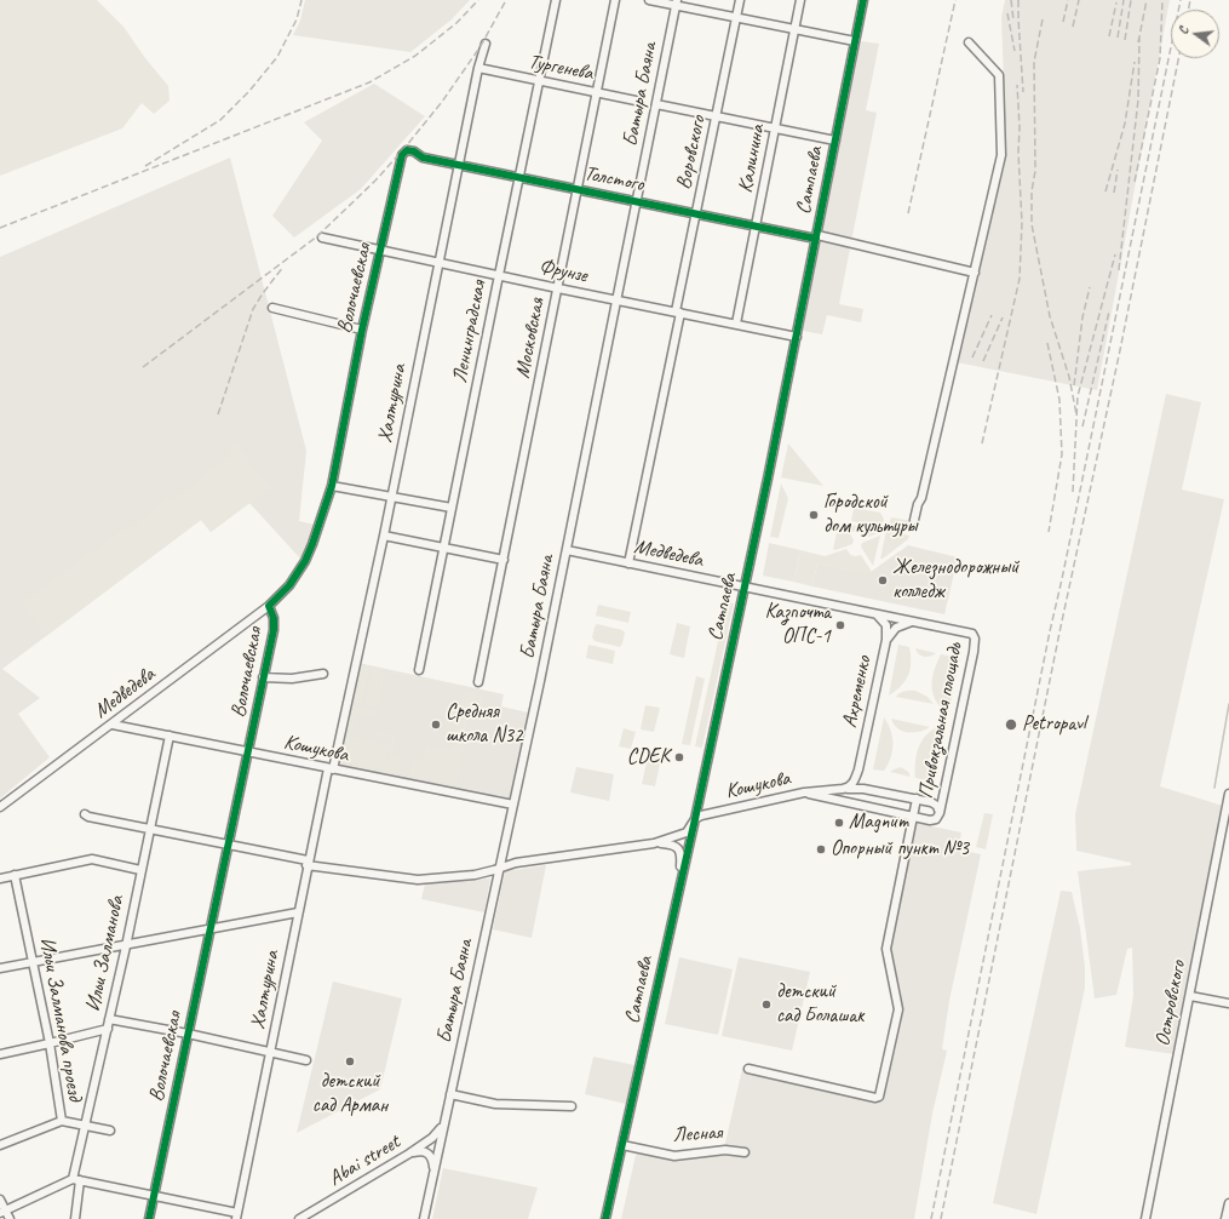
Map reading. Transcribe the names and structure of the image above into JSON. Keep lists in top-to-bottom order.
{
  "streets": {
    "street": [
      "Тургенева",
      "Батыра Баяна",
      "Воровского",
      "Калинина",
      "Толстого",
      "Сатпаева",
      "Фрунзе",
      "Волочаевская",
      "Ленинградская",
      "Московская",
      "Халтурина",
      "Медведева",
      "Ахременко",
      "Привокзальная площадь",
      "Кошукова",
      "Ильи Залманова",
      "Островского",
      "Ильи Залманова проезд",
      "Лесная",
      "Abai street"
    ]
  },
  "crossings": [
    ["Тургенева", "Ленинградская"],
    ["Тургенева", "Московская"],
    ["Тургенева", "Халтурина"],
    ["Батыра Баяна", "Толстого"],
    ["Батыра Баяна", "Фрунзе"],
    ["Батыра Баяна", "Медведева"],
    ["Батыра Баяна", "Кошукова"],
    ["Батыра Баяна", "Abai street"],
    ["Воровского", "Толстого"],
    ["Воровского", "Фрунзе"],
    ["Воровского", "Медведева"],
    ["Калинина", "Толстого"],
    ["Калинина", "Фрунзе"],
    ["Толстого", "Сатпаева"],
    ["Толстого", "Волочаевская"],
    ["Толстого", "Ленинградская"],
    ["Толстого", "Московская"],
    ["Толстого", "Халтурина"],
    ["Сатпаева", "Фрунзе"],
    ["Сатпаева", "Медведева"],
    ["Сатпаева", "Кошукова"],
    ["Сатпаева", "Лесная"],
    ["Фрунзе", "Волочаевская"],
    ["Фрунзе", "Ленинградская"],
    ["Фрунзе", "Московская"],
    ["Фрунзе", "Халтурина"],
    ["Волочаевская", "Медведева"],
    ["Волочаевская", "Кошукова"],
    ["Халтурина", "Кошукова"],
    ["Медведева", "Ахременко"],
    ["Медведева", "Привокзальная площадь"],
    ["Медведева", "Кошукова"],
    ["Ахременко", "Кошукова"],
    ["Привокзальная площадь", "Кошукова"],
    ["Кошукова", "Ильи Залманова"],
    ["Ильи Залманова", "Ильи Залманова проезд"]
  ],
  "places": [
    "Городской дом культуры",
    "Железнодорожный колледж",
    "Казпочта ОПС-1",
    "Средняя школа N32",
    "Petropavl",
    "CDEK",
    "Magnum",
    "Опорный пункт №3",
    "детский сад Болашак",
    "детский сад Арман"
  ],
  "north": "left"
}
